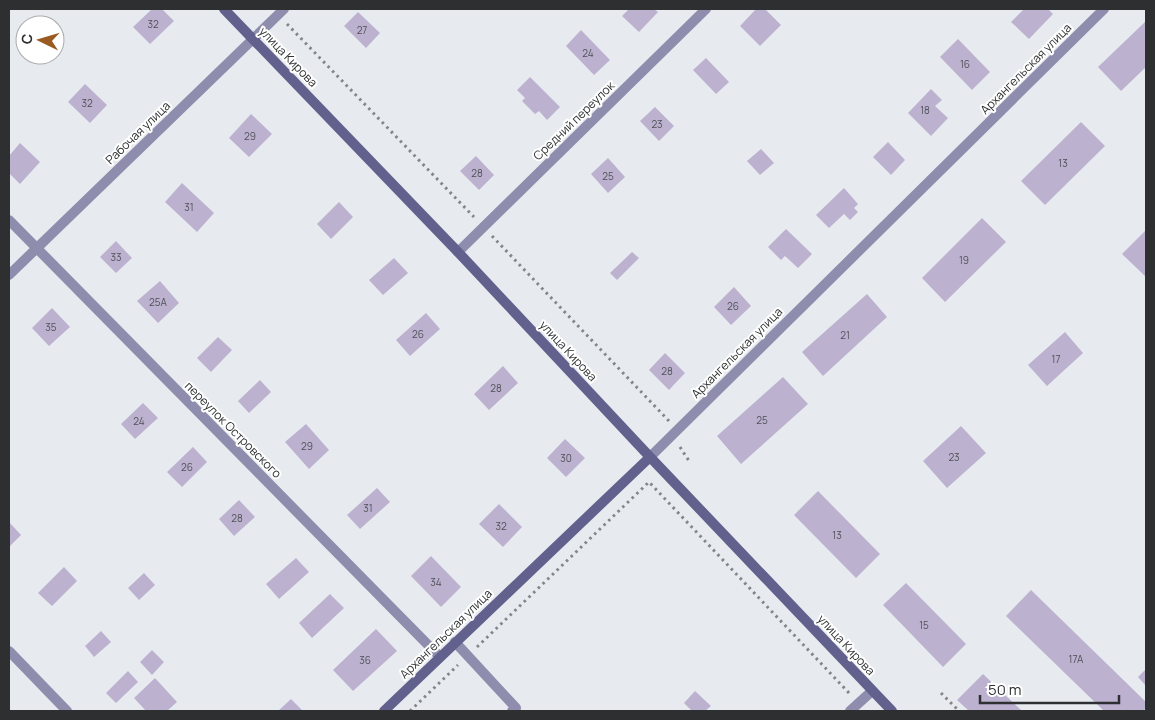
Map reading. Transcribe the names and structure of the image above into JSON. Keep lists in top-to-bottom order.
{
  "streets": {
    "main road": ["улица Кирова", "Архангельская улица"],
    "street": ["Средний переулок", "Рабочая улица", "переулок Островского"]
  },
  "crossings": [
    ["улица Кирова", "Архангельская улица"],
    ["улица Кирова", "Средний переулок"],
    ["улица Кирова", "Рабочая улица"],
    ["Архангельская улица", "переулок Островского"],
    ["Рабочая улица", "переулок Островского"]
  ],
  "house_numbers": [
    "32",
    "27",
    "24",
    "16",
    "32",
    "18",
    "23",
    "29",
    "13",
    "28",
    "25",
    "31",
    "33",
    "19",
    "25А",
    "26",
    "35",
    "26",
    "21",
    "17",
    "28",
    "28",
    "25",
    "24",
    "29",
    "23",
    "30",
    "26",
    "31",
    "28",
    "32",
    "13",
    "34",
    "15",
    "17А",
    "36"
  ],
  "scale_bar": "50 m",
  "north": "left"
}
